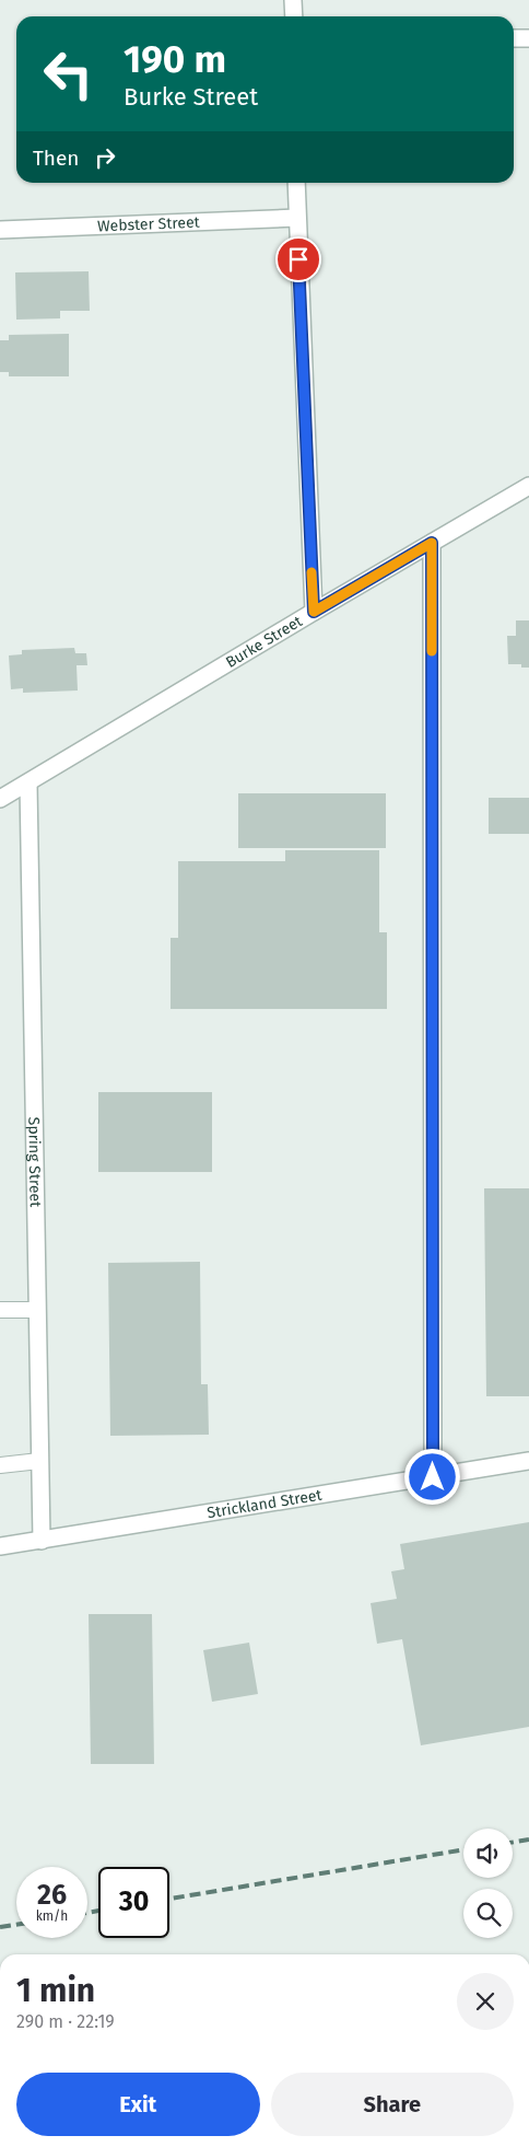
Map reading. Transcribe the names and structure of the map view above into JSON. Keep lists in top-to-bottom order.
{
  "streets": {
    "street": [
      "Webster Street",
      "Burke Street",
      "Spring Street",
      "Strickland Street"
    ]
  },
  "crossings": [
    ["Burke Street", "Spring Street"],
    ["Spring Street", "Strickland Street"]
  ],
  "page": {
    "turn": ["190 m", "Burke Street"],
    "then": "Then",
    "speed": "26 km/h",
    "limit": "30",
    "heading": ["1 min", "290 m · 22:19"],
    "buttons": ["Exit", "Share"]
  }
}
